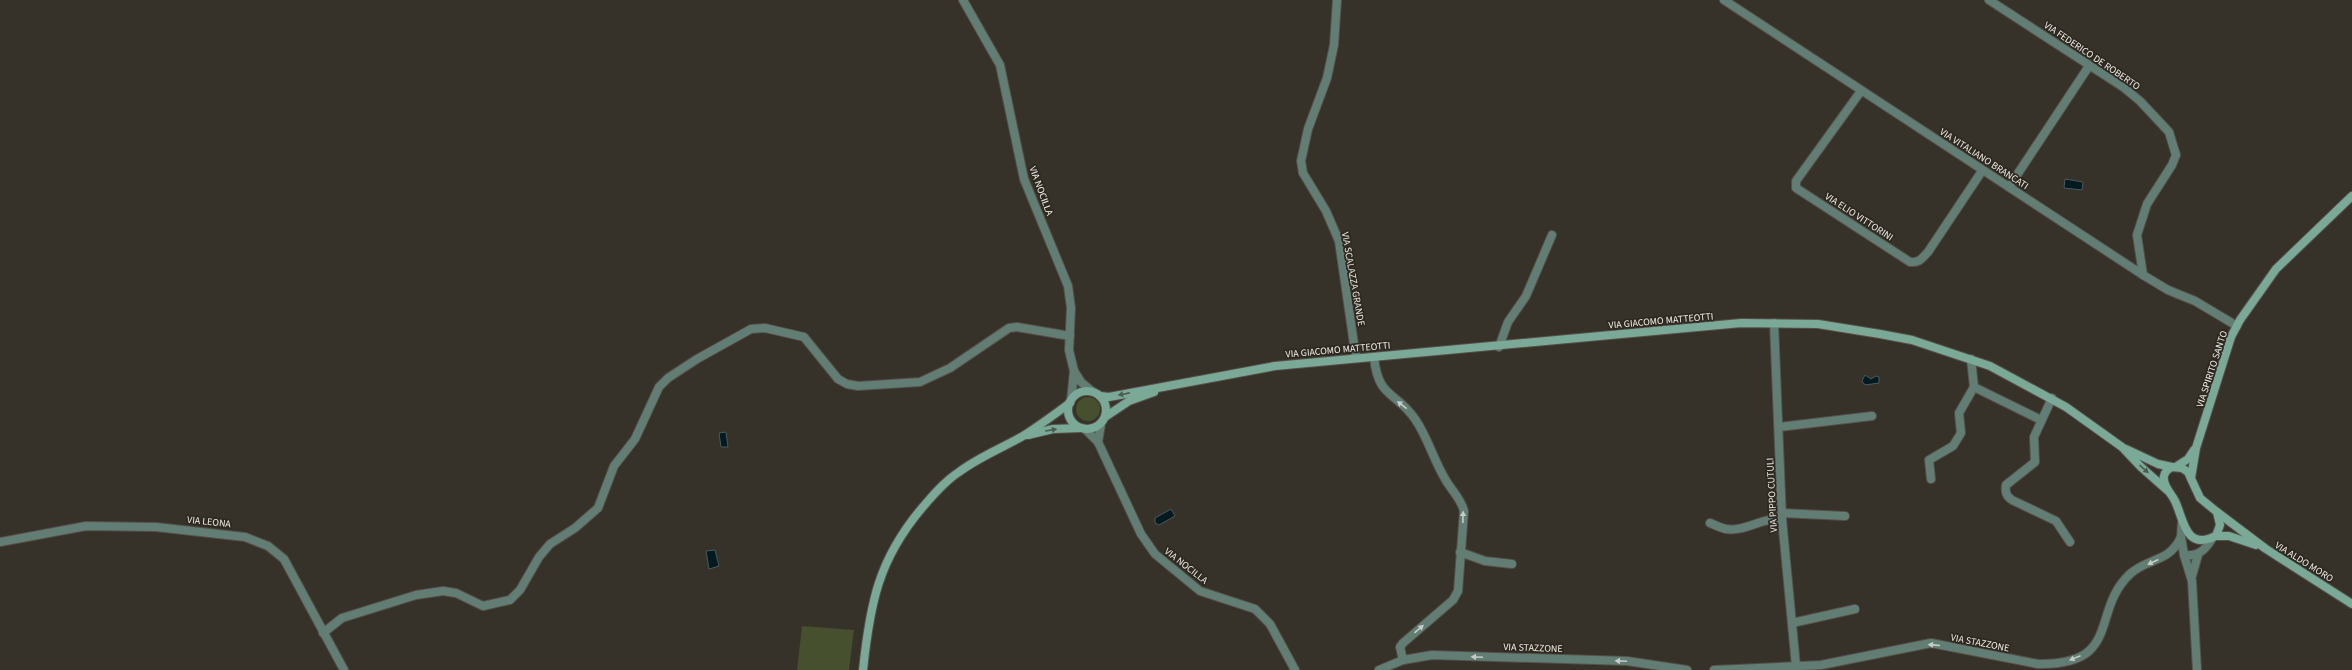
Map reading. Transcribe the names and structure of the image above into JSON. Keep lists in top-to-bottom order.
{
  "streets": {
    "main road": ["VIA GIACOMO MATTEOTTI", "VIA SPIRITO SANTO", "VIA ALDO MORO"],
    "street": [
      "VIA FEDERICO DE ROBERTO",
      "VIA VITALIANO BRANCATI",
      "VIA NOCILLA",
      "VIA ELIO VITTORINI",
      "VIA SCALAZZA GRANDE",
      "VIA PIPPO CUTULI",
      "VIA LEONA",
      "VIA STAZZONE"
    ]
  },
  "crossings": [
    ["VIA FEDERICO DE ROBERTO", "VIA VITALIANO BRANCATI"],
    ["VIA VITALIANO BRANCATI", "VIA ELIO VITTORINI"],
    ["VIA VITALIANO BRANCATI", "VIA SPIRITO SANTO"],
    ["VIA SCALAZZA GRANDE", "VIA GIACOMO MATTEOTTI"],
    ["VIA GIACOMO MATTEOTTI", "VIA PIPPO CUTULI"],
    ["VIA PIPPO CUTULI", "VIA STAZZONE"]
  ],
  "one_way": ["VIA STAZZONE"]
}
